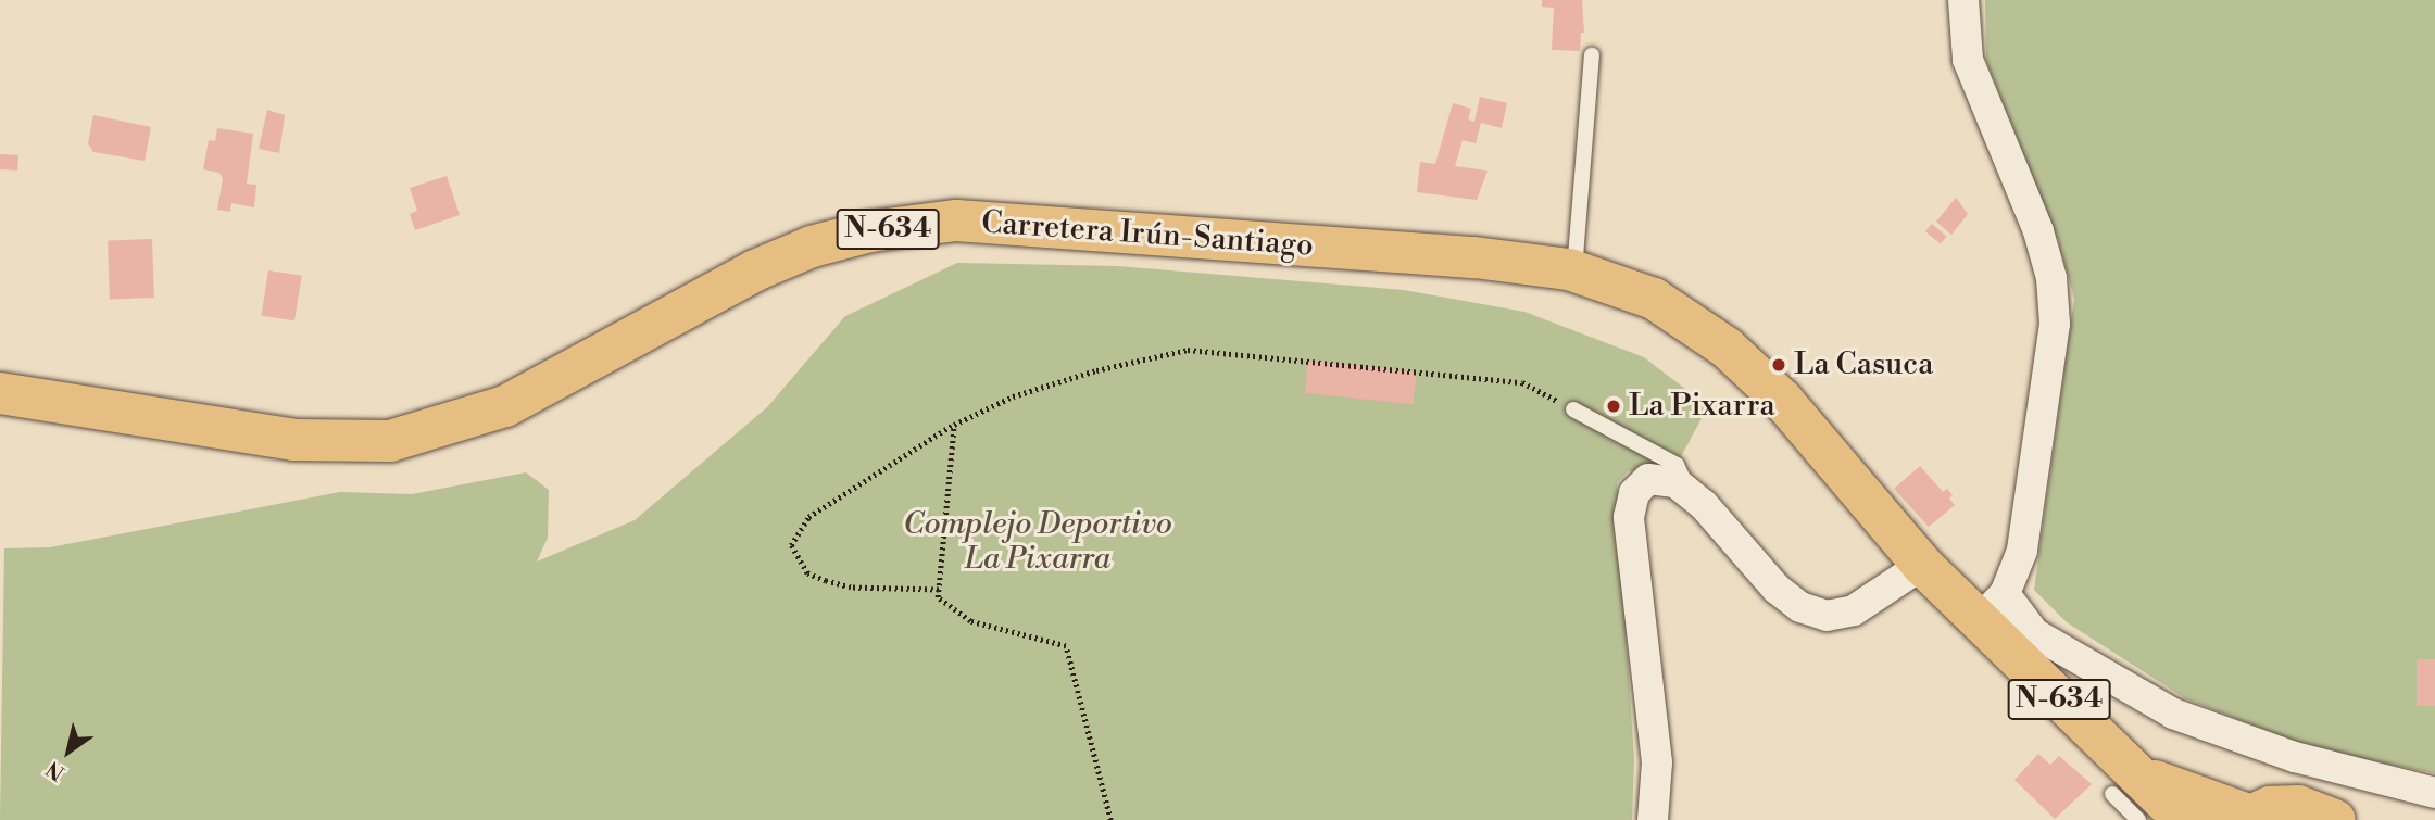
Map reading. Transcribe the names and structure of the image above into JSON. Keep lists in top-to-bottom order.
{
  "streets": {
    "highway": ["N-634", "Carretera Irún-Santiago"]
  },
  "crossings": [
    ["N-634", "Carretera Irún-Santiago"]
  ],
  "parks": ["Complejo Deportivo La Pixarra"],
  "places": ["La Casuca", "La Pixarra"],
  "north": "bottom left"
}
